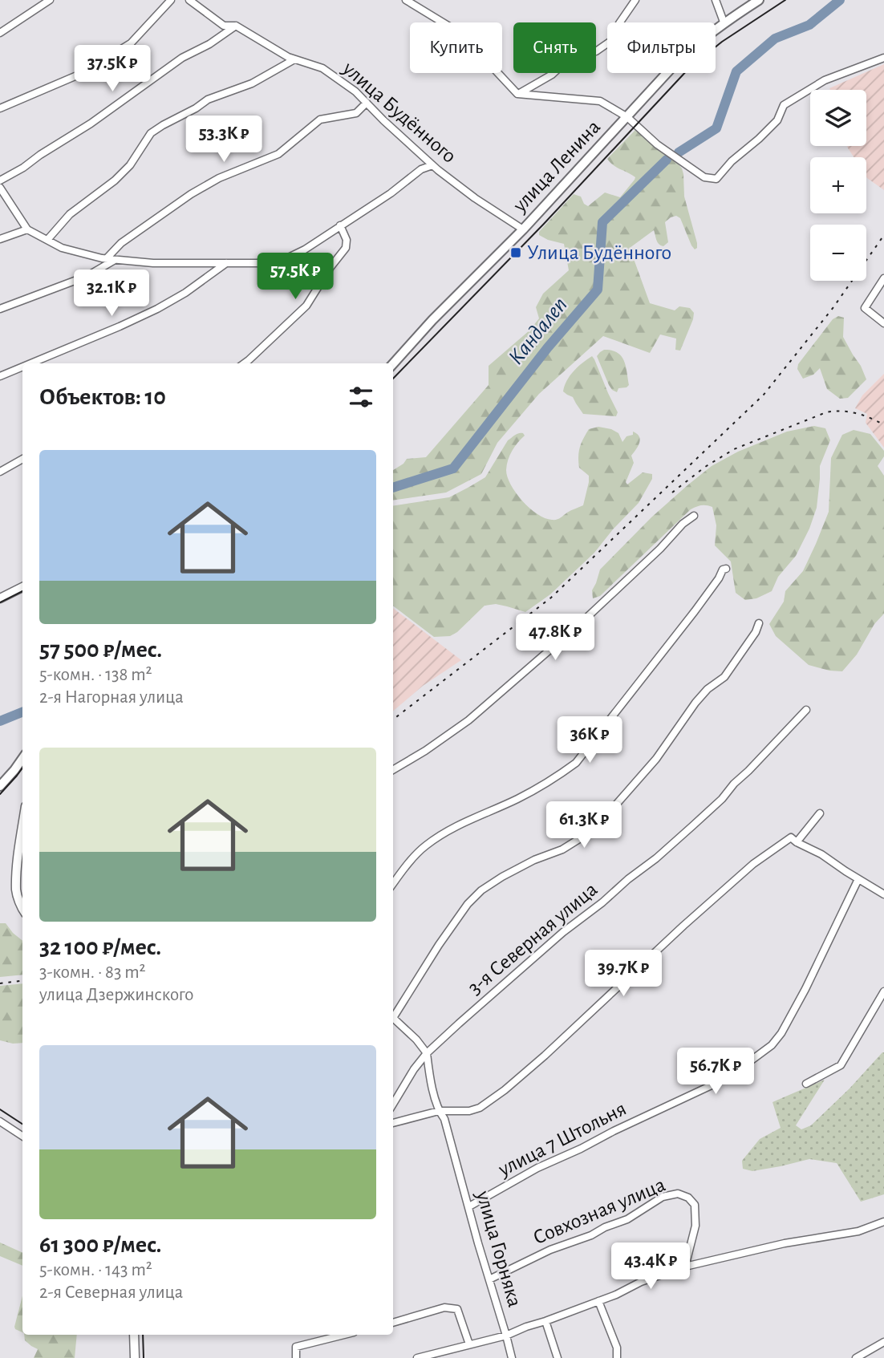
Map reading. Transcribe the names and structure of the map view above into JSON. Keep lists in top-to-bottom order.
{
  "streets": {
    "main road": ["улица Ленина"],
    "street": [
      "улица Будённого",
      "3-я Северная улица",
      "улица 7 Штольня",
      "Совхозная улица",
      "улица Горняка"
    ]
  },
  "crossings": [
    ["улица Будённого", "улица Ленина"],
    ["3-я Северная улица", "улица Горняка"],
    ["улица 7 Штольня", "улица Горняка"],
    ["Совхозная улица", "улица Горняка"]
  ],
  "water": ["Кандалеп"],
  "places": {
    "transit": ["Улица Будённого"]
  },
  "page": {
    "chip": ["Купить", "Снять", "Фильтры"],
    "price": [
      "37.5K ₽",
      "53.3K ₽",
      "57.5K ₽",
      "32.1K ₽",
      "47.8K ₽",
      "36K ₽",
      "61.3K ₽",
      "39.7K ₽",
      "56.7K ₽",
      "43.4K ₽"
    ],
    "map_buttons": ["+", "−"],
    "heading": "Объектов: 10",
    "list": [
      {
        "name": "57 500 ₽/мес.",
        "note": "5-комн. · 138 m² · 2-я Нагорная улица"
      },
      {
        "name": "32 100 ₽/мес.",
        "note": "3-комн. · 83 m² · улица Дзержинского"
      },
      {
        "name": "61 300 ₽/мес.",
        "note": "5-комн. · 143 m² · 2-я Северная улица"
      }
    ]
  }
}
